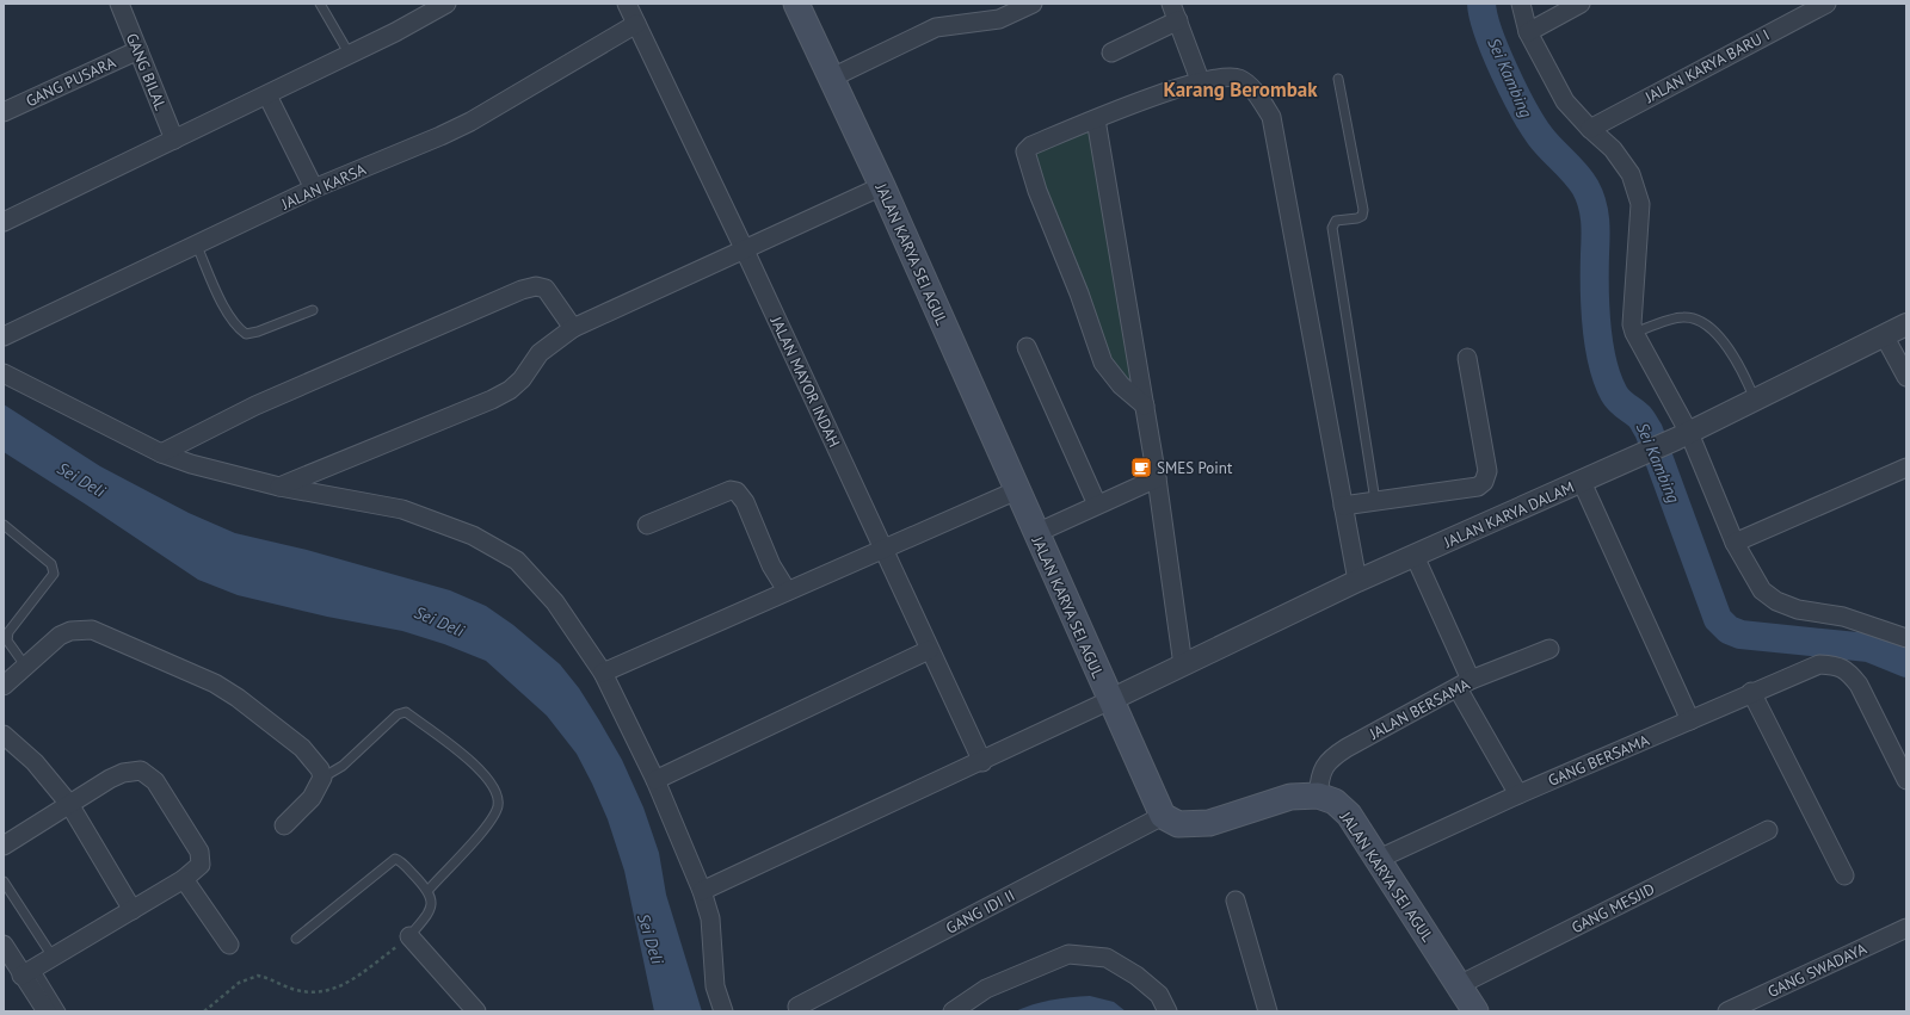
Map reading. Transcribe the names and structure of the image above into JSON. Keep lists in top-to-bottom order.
{
  "streets": {
    "main road": ["JALAN KARYA SEI AGUL"],
    "street": [
      "JALAN KARYA BARU I",
      "GANG BILAL",
      "GANG PUSARA",
      "JALAN KARSA",
      "JALAN MAYOR INDAH",
      "JALAN KARYA DALAM",
      "JALAN BERSAMA",
      "GANG BERSAMA",
      "GANG MESJID",
      "GANG IDI II",
      "GANG SWADAYA"
    ]
  },
  "crossings": [
    ["GANG BILAL", "GANG PUSARA"],
    ["JALAN KARSA", "JALAN MAYOR INDAH"],
    ["JALAN KARYA SEI AGUL", "JALAN KARYA DALAM"],
    ["JALAN KARYA SEI AGUL", "JALAN BERSAMA"],
    ["JALAN KARYA SEI AGUL", "GANG BERSAMA"],
    ["JALAN KARYA SEI AGUL", "GANG MESJID"],
    ["JALAN KARYA SEI AGUL", "GANG IDI II"]
  ],
  "districts": ["Karang Berombak"],
  "water": ["Sei Kambing", "Sei Deli"],
  "places": {
    "cafe": ["SMES Point"]
  }
}
